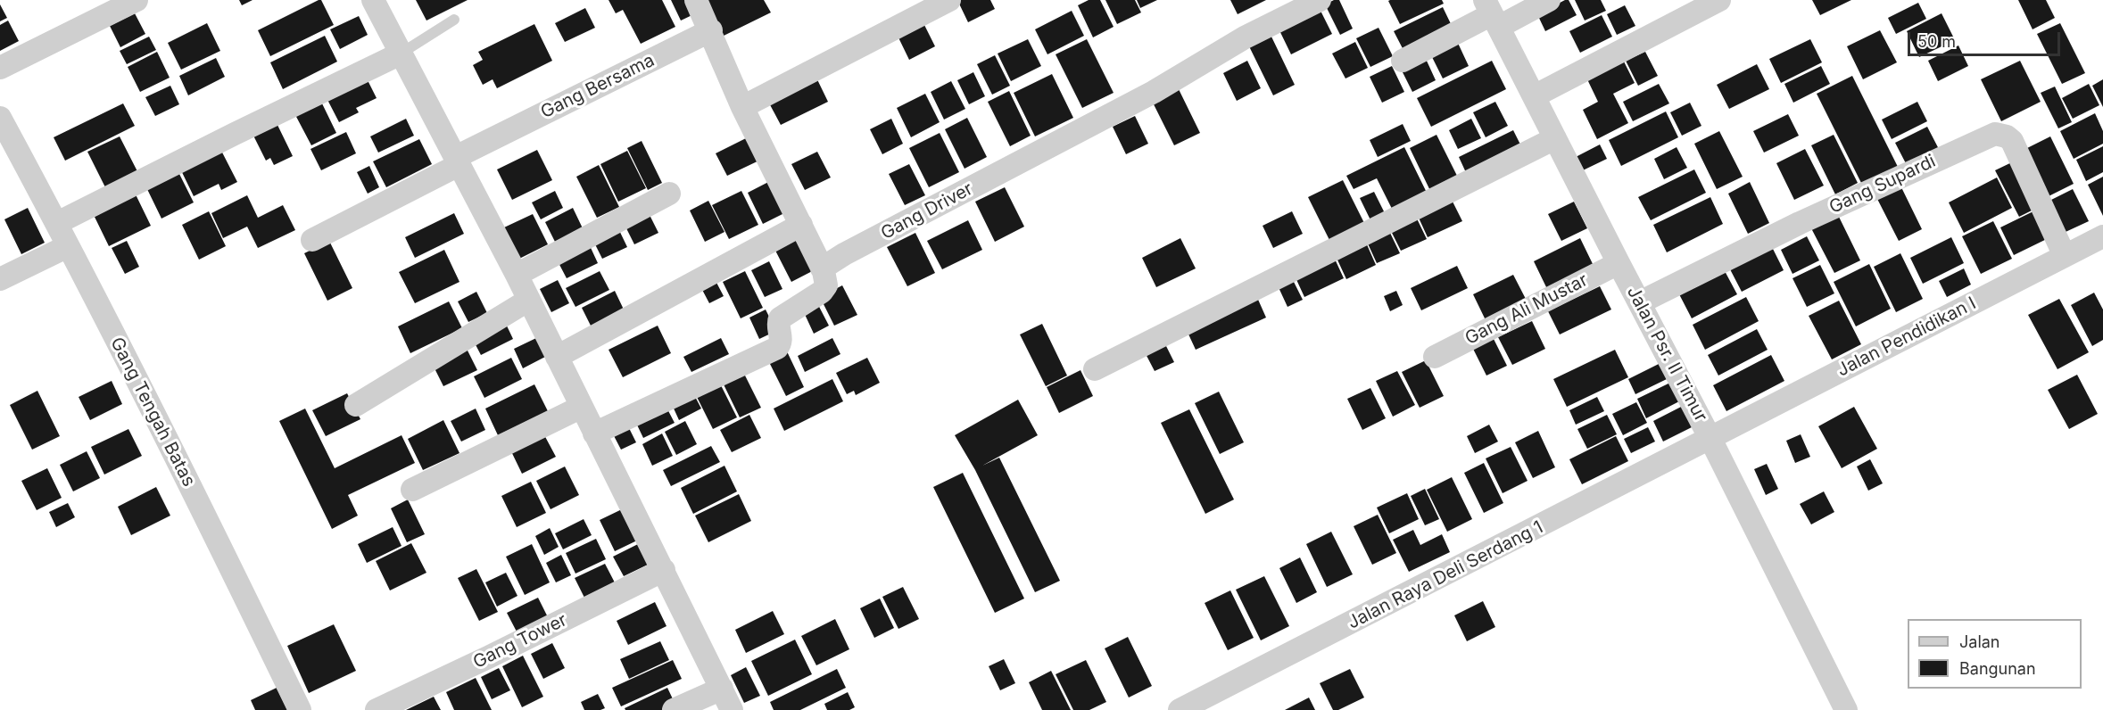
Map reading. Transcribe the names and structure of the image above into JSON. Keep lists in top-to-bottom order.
{
  "streets": {
    "street": [
      "Gang Bersama",
      "Gang Supardi",
      "Gang Driver",
      "Gang Ali Mustar",
      "Jalan Pendidikan I",
      "Jalan Psr. II Timur",
      "Gang Tengah Batas",
      "Jalan Raya Deli Serdang 1",
      "Gang Tower"
    ]
  },
  "crossings": [
    ["Gang Supardi", "Jalan Pendidikan I"],
    ["Gang Supardi", "Jalan Psr. II Timur"],
    ["Gang Ali Mustar", "Jalan Psr. II Timur"],
    ["Jalan Pendidikan I", "Jalan Psr. II Timur"],
    ["Jalan Pendidikan I", "Jalan Raya Deli Serdang 1"],
    ["Jalan Psr. II Timur", "Jalan Raya Deli Serdang 1"]
  ],
  "legend": ["Jalan", "Bangunan"],
  "scale_bar": "50 m"
}
